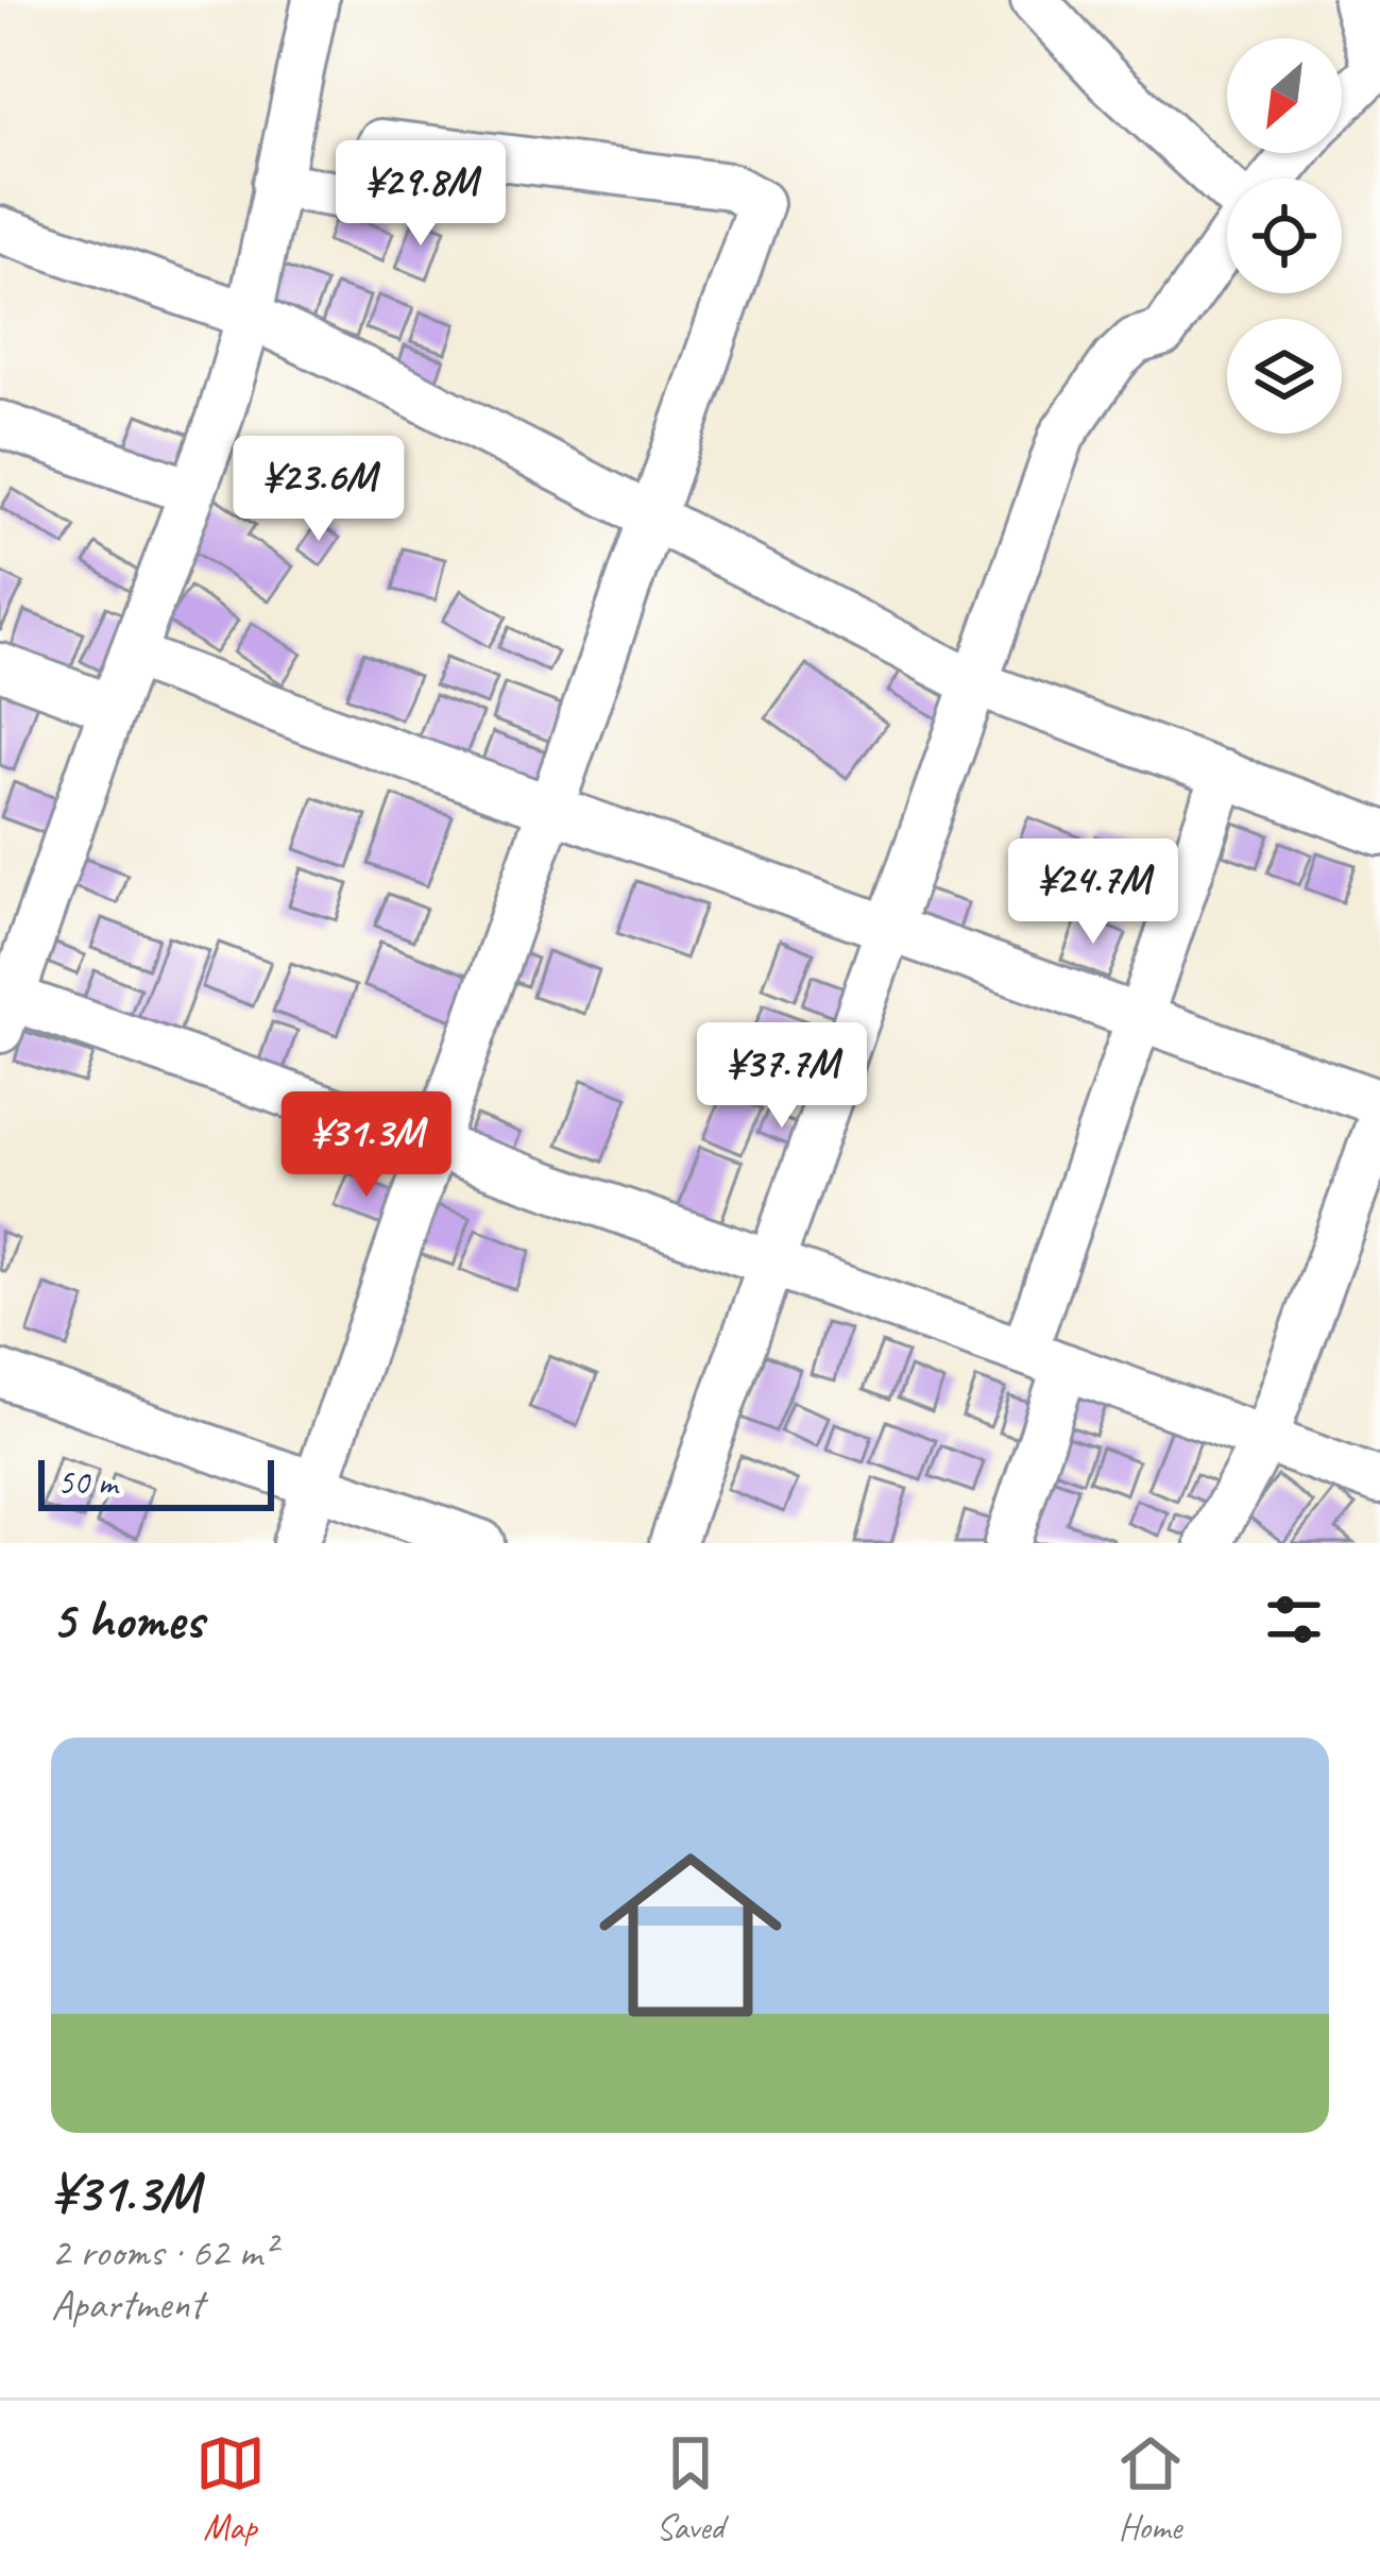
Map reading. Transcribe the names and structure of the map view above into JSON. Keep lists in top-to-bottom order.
{
  "scale_bar": "50 m",
  "north": "bottom left",
  "page": {
    "price": [
      "¥29.8M",
      "¥23.6M",
      "¥24.7M",
      "¥37.7M",
      "¥31.3M"
    ],
    "scale": "50 m",
    "heading": "5 homes",
    "list": [
      {
        "name": "¥31.3M",
        "note": "2 rooms · 62 m² · Apartment"
      }
    ],
    "tabs": ["Map", "Saved", "Home"]
  }
}
